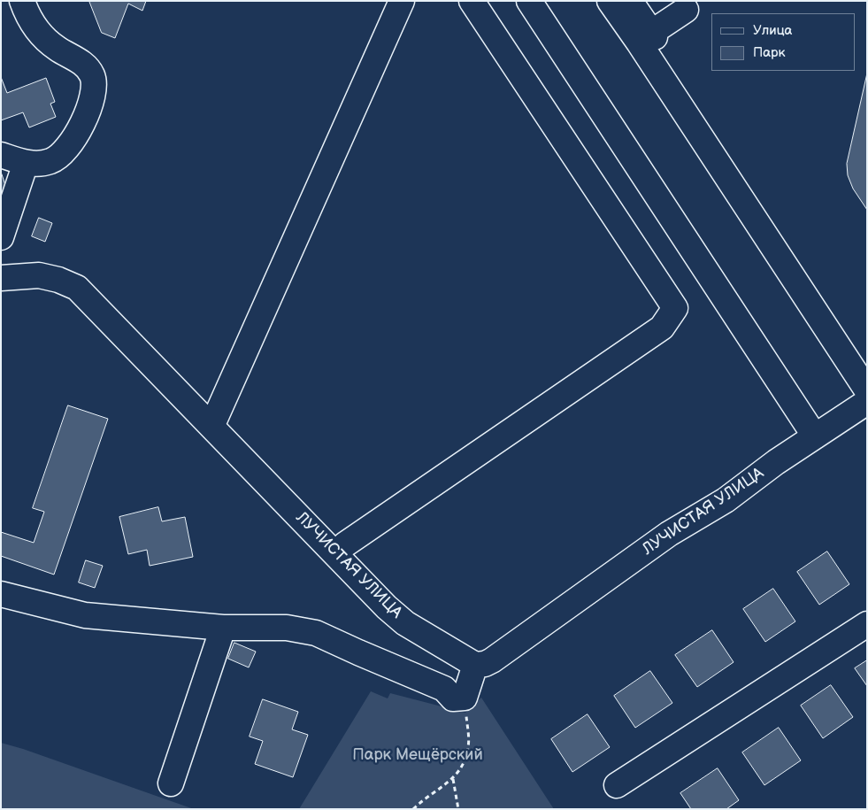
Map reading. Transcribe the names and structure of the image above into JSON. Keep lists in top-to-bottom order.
{
  "streets": {
    "street": ["ЛУЧИСТАЯ УЛИЦА"]
  },
  "parks": ["Парк Мещёрский"],
  "legend": ["Улица", "Парк"]
}
